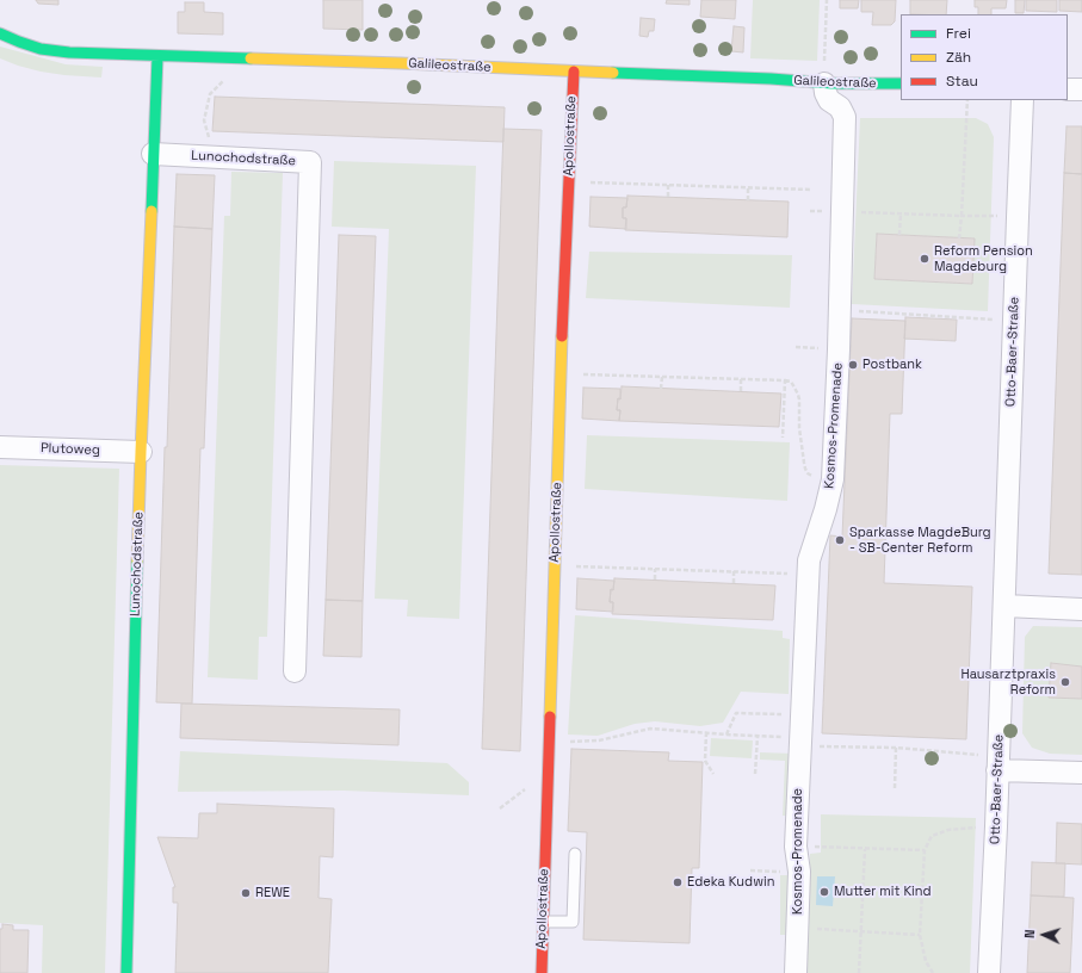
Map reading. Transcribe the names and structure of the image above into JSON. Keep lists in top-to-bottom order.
{
  "streets": {
    "street": [
      "Galileostraße",
      "Apollostraße",
      "Lunochodstraße",
      "Otto-Baer-Straße",
      "Kosmos-Promenade",
      "Plutoweg"
    ]
  },
  "crossings": [
    ["Galileostraße", "Apollostraße"],
    ["Galileostraße", "Lunochodstraße"],
    ["Galileostraße", "Kosmos-Promenade"],
    ["Lunochodstraße", "Plutoweg"]
  ],
  "places": [
    "Reform Pension Magdeburg",
    "Postbank",
    "Sparkasse MagdeBurg - SB-Center Reform",
    "Hausarztpraxis Reform",
    "Edeka Kudwin",
    "Mutter mit Kind",
    "REWE"
  ],
  "legend": ["Frei", "Zäh", "Stau"],
  "north": "left"
}
